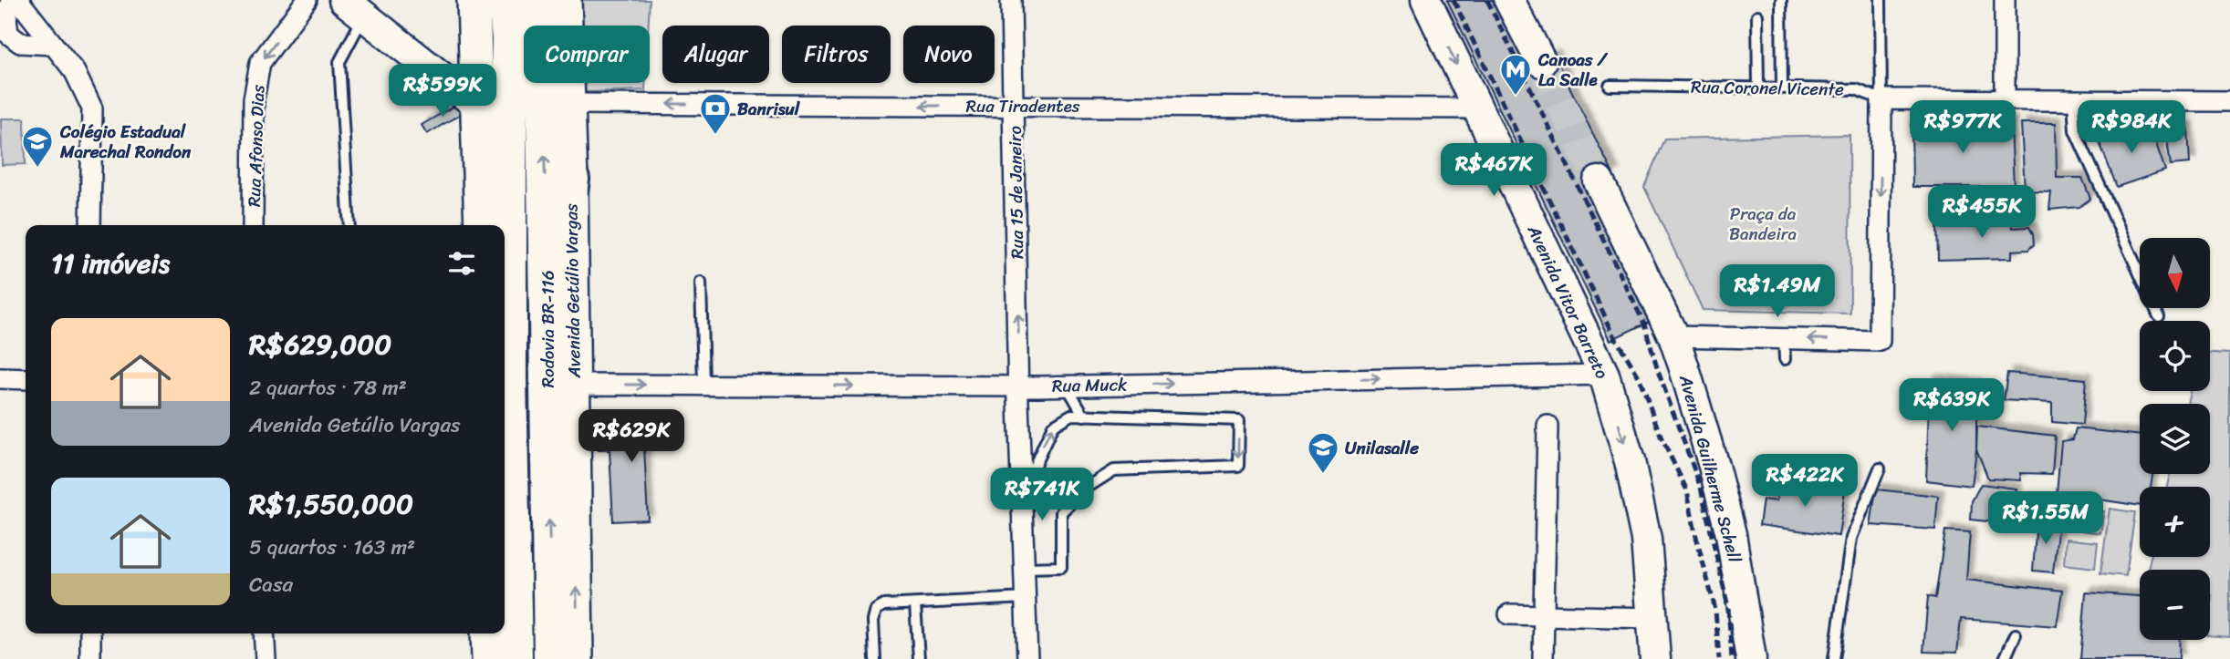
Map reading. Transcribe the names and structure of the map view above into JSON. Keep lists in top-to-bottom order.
{
  "streets": {
    "highway": ["Rodovia BR-116"],
    "main road": ["Avenida Getúlio Vargas", "Avenida Vitor Barreto", "Avenida Guilherme Schell"],
    "street": [
      "Rua Coronel Vicente",
      "Rua Tiradentes",
      "Rua Afonso Dias",
      "Rua 15 de Janeiro",
      "Rua Muck"
    ]
  },
  "crossings": [
    ["Rua Tiradentes", "Rua 15 de Janeiro"],
    ["Rua Tiradentes", "Avenida Getúlio Vargas"],
    ["Rua Tiradentes", "Avenida Vitor Barreto"],
    ["Rua 15 de Janeiro", "Rua Muck"],
    ["Avenida Getúlio Vargas", "Rua Muck"],
    ["Avenida Vitor Barreto", "Rua Muck"]
  ],
  "one_way": [
    "Rua Tiradentes",
    "Rua Afonso Dias",
    "Rua 15 de Janeiro",
    "Avenida Getúlio Vargas",
    "Avenida Vitor Barreto",
    "Rua Muck"
  ],
  "parks": ["Praça da Bandeira"],
  "places": {
    "metro station": ["Canoas / La Salle"],
    "bank": ["Banrisul"],
    "school or university": ["Colégio Estadual Marechal Rondon", "Unilasalle"]
  },
  "north": "bottom",
  "page": {
    "chip": [
      "Comprar",
      "Alugar",
      "Filtros",
      "Novo"
    ],
    "price": [
      "R$599K",
      "R$977K",
      "R$984K",
      "R$467K",
      "R$455K",
      "R$1.49M",
      "R$639K",
      "R$629K",
      "R$422K",
      "R$741K",
      "R$1.55M"
    ],
    "heading": "11 imóveis",
    "map_buttons": ["+", "−"],
    "list": [
      {
        "name": "R$629,000",
        "note": "2 quartos · 78 m² · Avenida Getúlio Vargas"
      },
      {
        "name": "R$1,550,000",
        "note": "5 quartos · 163 m² · Casa"
      }
    ]
  }
}
